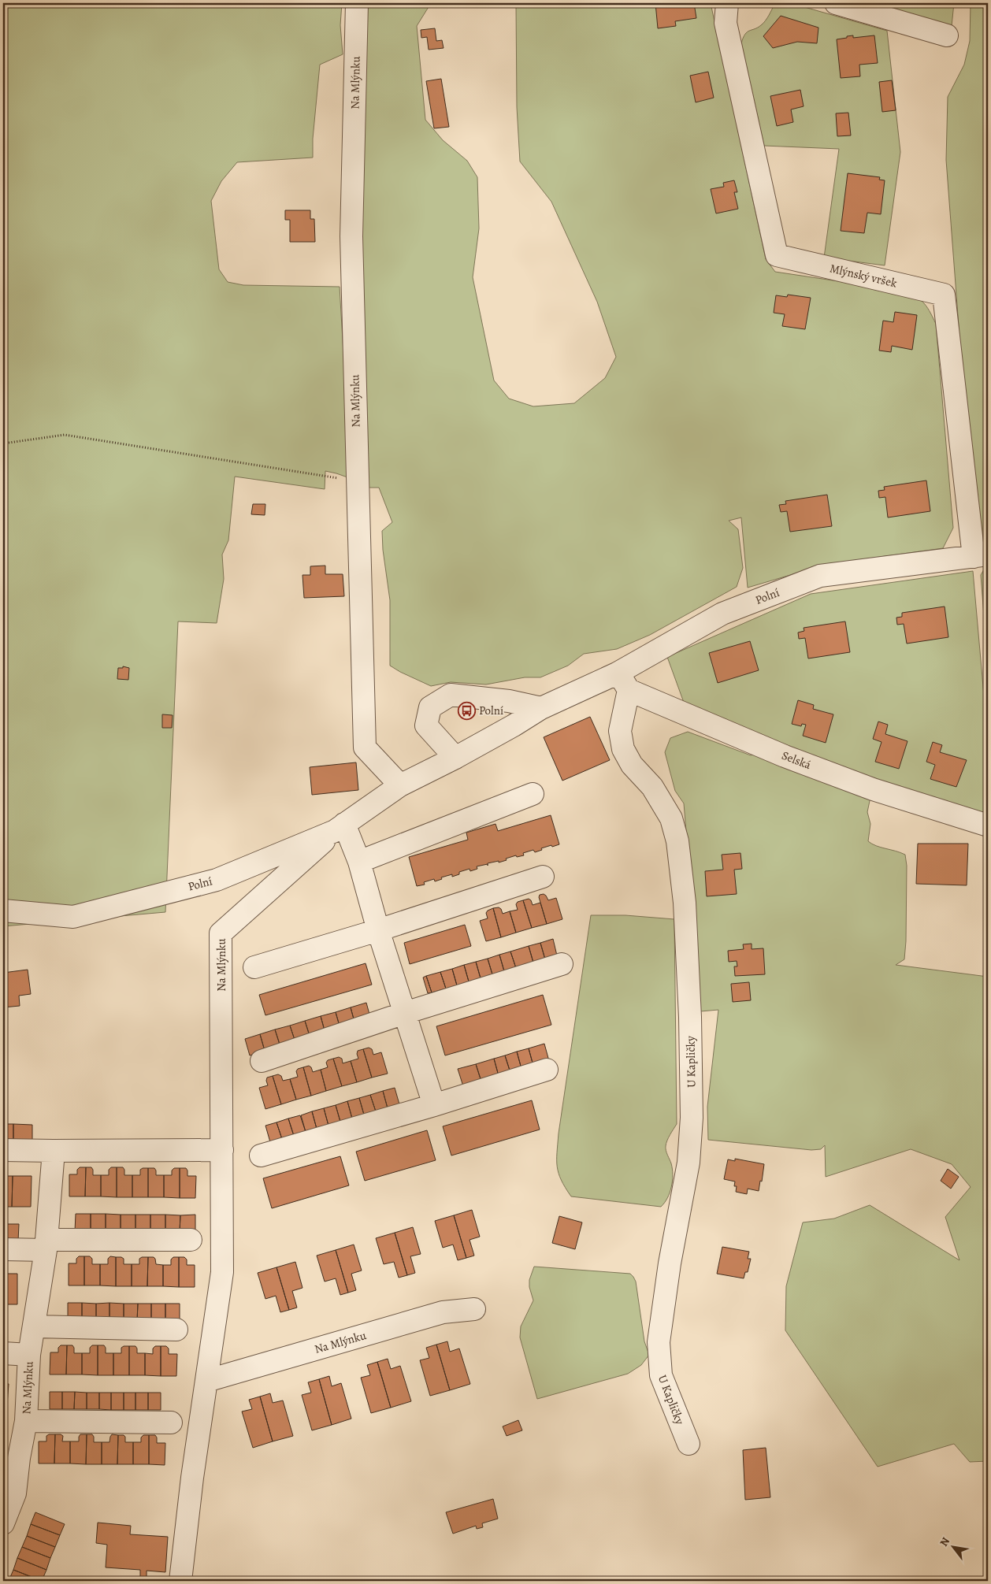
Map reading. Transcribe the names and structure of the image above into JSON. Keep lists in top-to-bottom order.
{
  "streets": {
    "street": [
      "Na Mlýnku",
      "Mlýnský vršek",
      "Polní",
      "Selská",
      "U Kapličky"
    ]
  },
  "crossings": [
    ["Na Mlýnku", "Polní"],
    ["Mlýnský vršek", "Polní"],
    ["Polní", "Selská"],
    ["Polní", "U Kapličky"],
    ["Selská", "U Kapličky"]
  ],
  "places": {
    "bus stop": ["Polní"]
  },
  "north": "top left"
}
